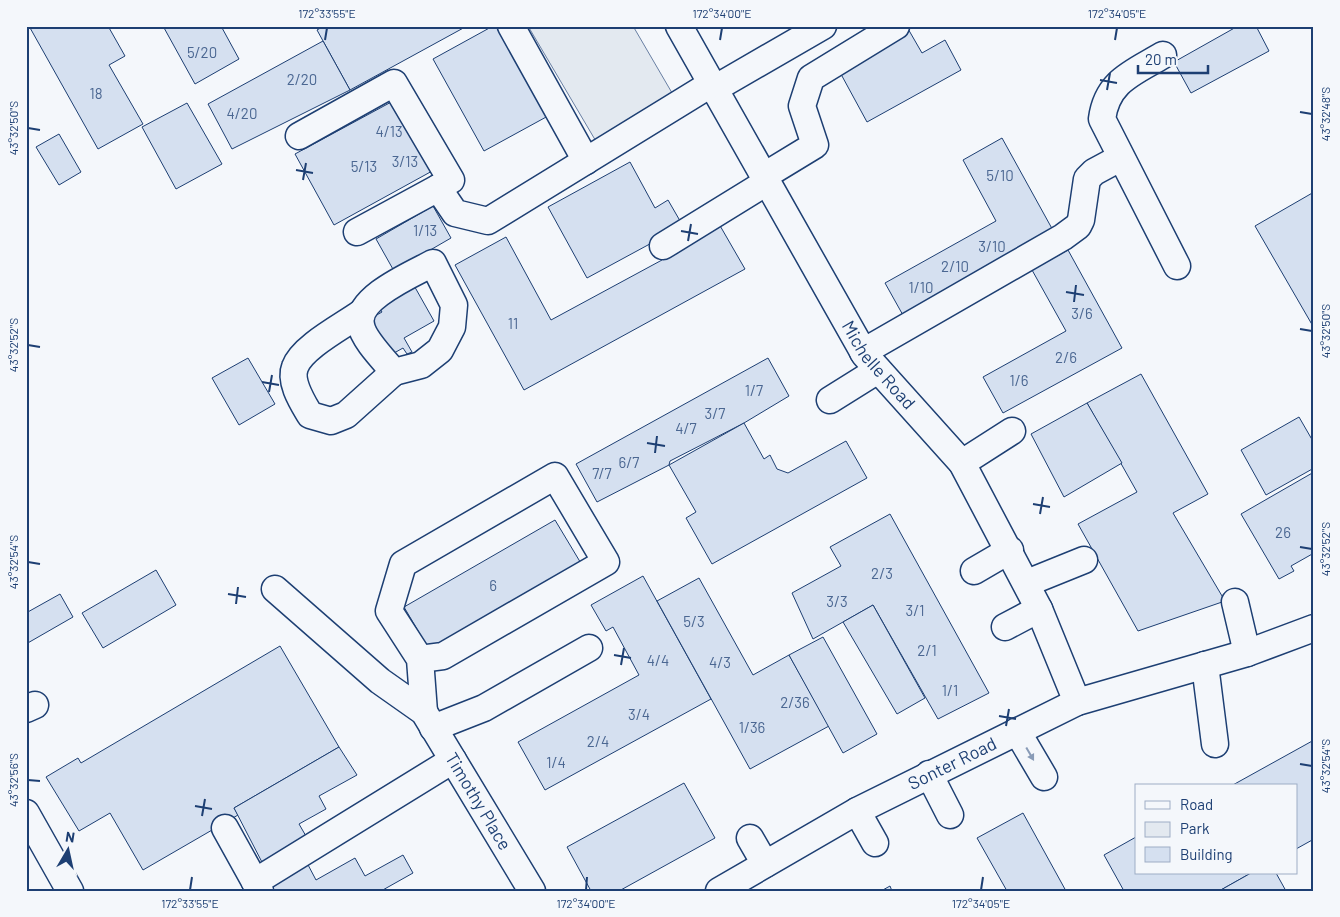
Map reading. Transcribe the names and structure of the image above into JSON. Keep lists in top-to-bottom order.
{
  "streets": {
    "street": ["Michelle Road", "Sonter Road", "Timothy Place"]
  },
  "crossings": [
    ["Michelle Road", "Sonter Road"]
  ],
  "house_numbers": [
    "5/20",
    "2/20",
    "18",
    "4/20",
    "4/13",
    "3/13",
    "5/13",
    "5/10",
    "1/13",
    "3/10",
    "2/10",
    "1/10",
    "3/6",
    "11",
    "2/6",
    "1/6",
    "1/7",
    "3/7",
    "4/7",
    "6/7",
    "7/7",
    "26",
    "2/3",
    "6",
    "3/3",
    "3/1",
    "5/3",
    "2/1",
    "4/4",
    "4/3",
    "1/1",
    "2/36",
    "3/4",
    "1/36",
    "2/4",
    "1/4"
  ],
  "legend": ["Road", "Park", "Building"],
  "scale_bar": "20 m",
  "north": "top",
  "coordinates": [
    "172°33'55\"E",
    "172°34'00\"E",
    "172°34'05\"E",
    "43°32'48\"S",
    "43°32'50\"S",
    "43°32'52\"S",
    "43°32'54\"S",
    "43°32'56\"S"
  ]
}
